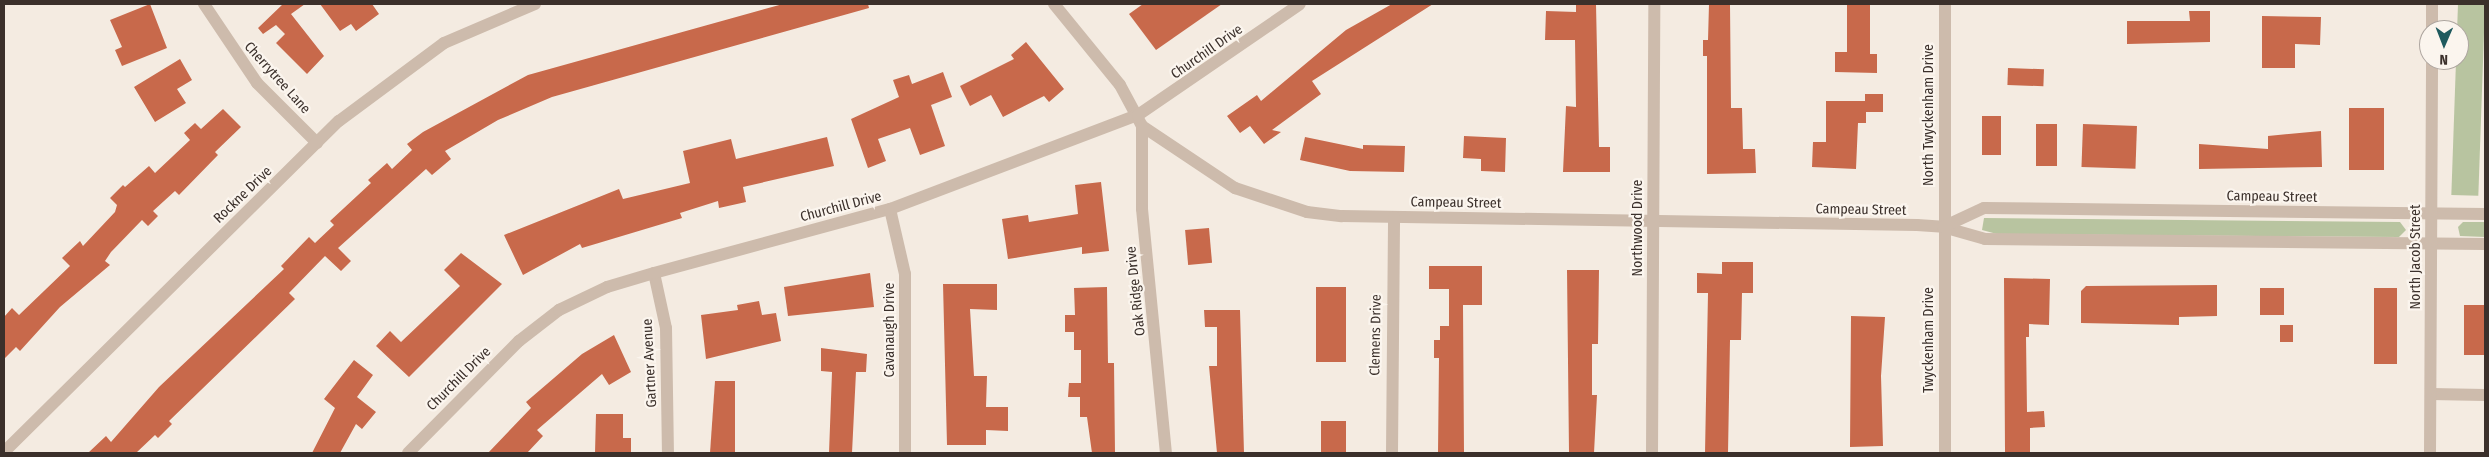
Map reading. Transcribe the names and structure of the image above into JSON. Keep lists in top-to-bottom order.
{
  "streets": {
    "street": [
      "Churchill Drive",
      "Cherrytree Lane",
      "North Twyckenham Drive",
      "Rockne Drive",
      "Campeau Street",
      "Northwood Drive",
      "North Jacob Street",
      "Oak Ridge Drive",
      "Cavanaugh Drive",
      "Clemens Drive",
      "Twyckenham Drive",
      "Gartner Avenue"
    ]
  },
  "crossings": [
    ["Churchill Drive", "Campeau Street"],
    ["Churchill Drive", "Oak Ridge Drive"],
    ["Churchill Drive", "Cavanaugh Drive"],
    ["Churchill Drive", "Gartner Avenue"],
    ["Cherrytree Lane", "Rockne Drive"],
    ["North Twyckenham Drive", "Campeau Street"],
    ["North Twyckenham Drive", "Twyckenham Drive"],
    ["Campeau Street", "Northwood Drive"],
    ["Campeau Street", "North Jacob Street"],
    ["Campeau Street", "Oak Ridge Drive"],
    ["Campeau Street", "Clemens Drive"],
    ["Campeau Street", "Twyckenham Drive"]
  ],
  "north": "bottom"
}
